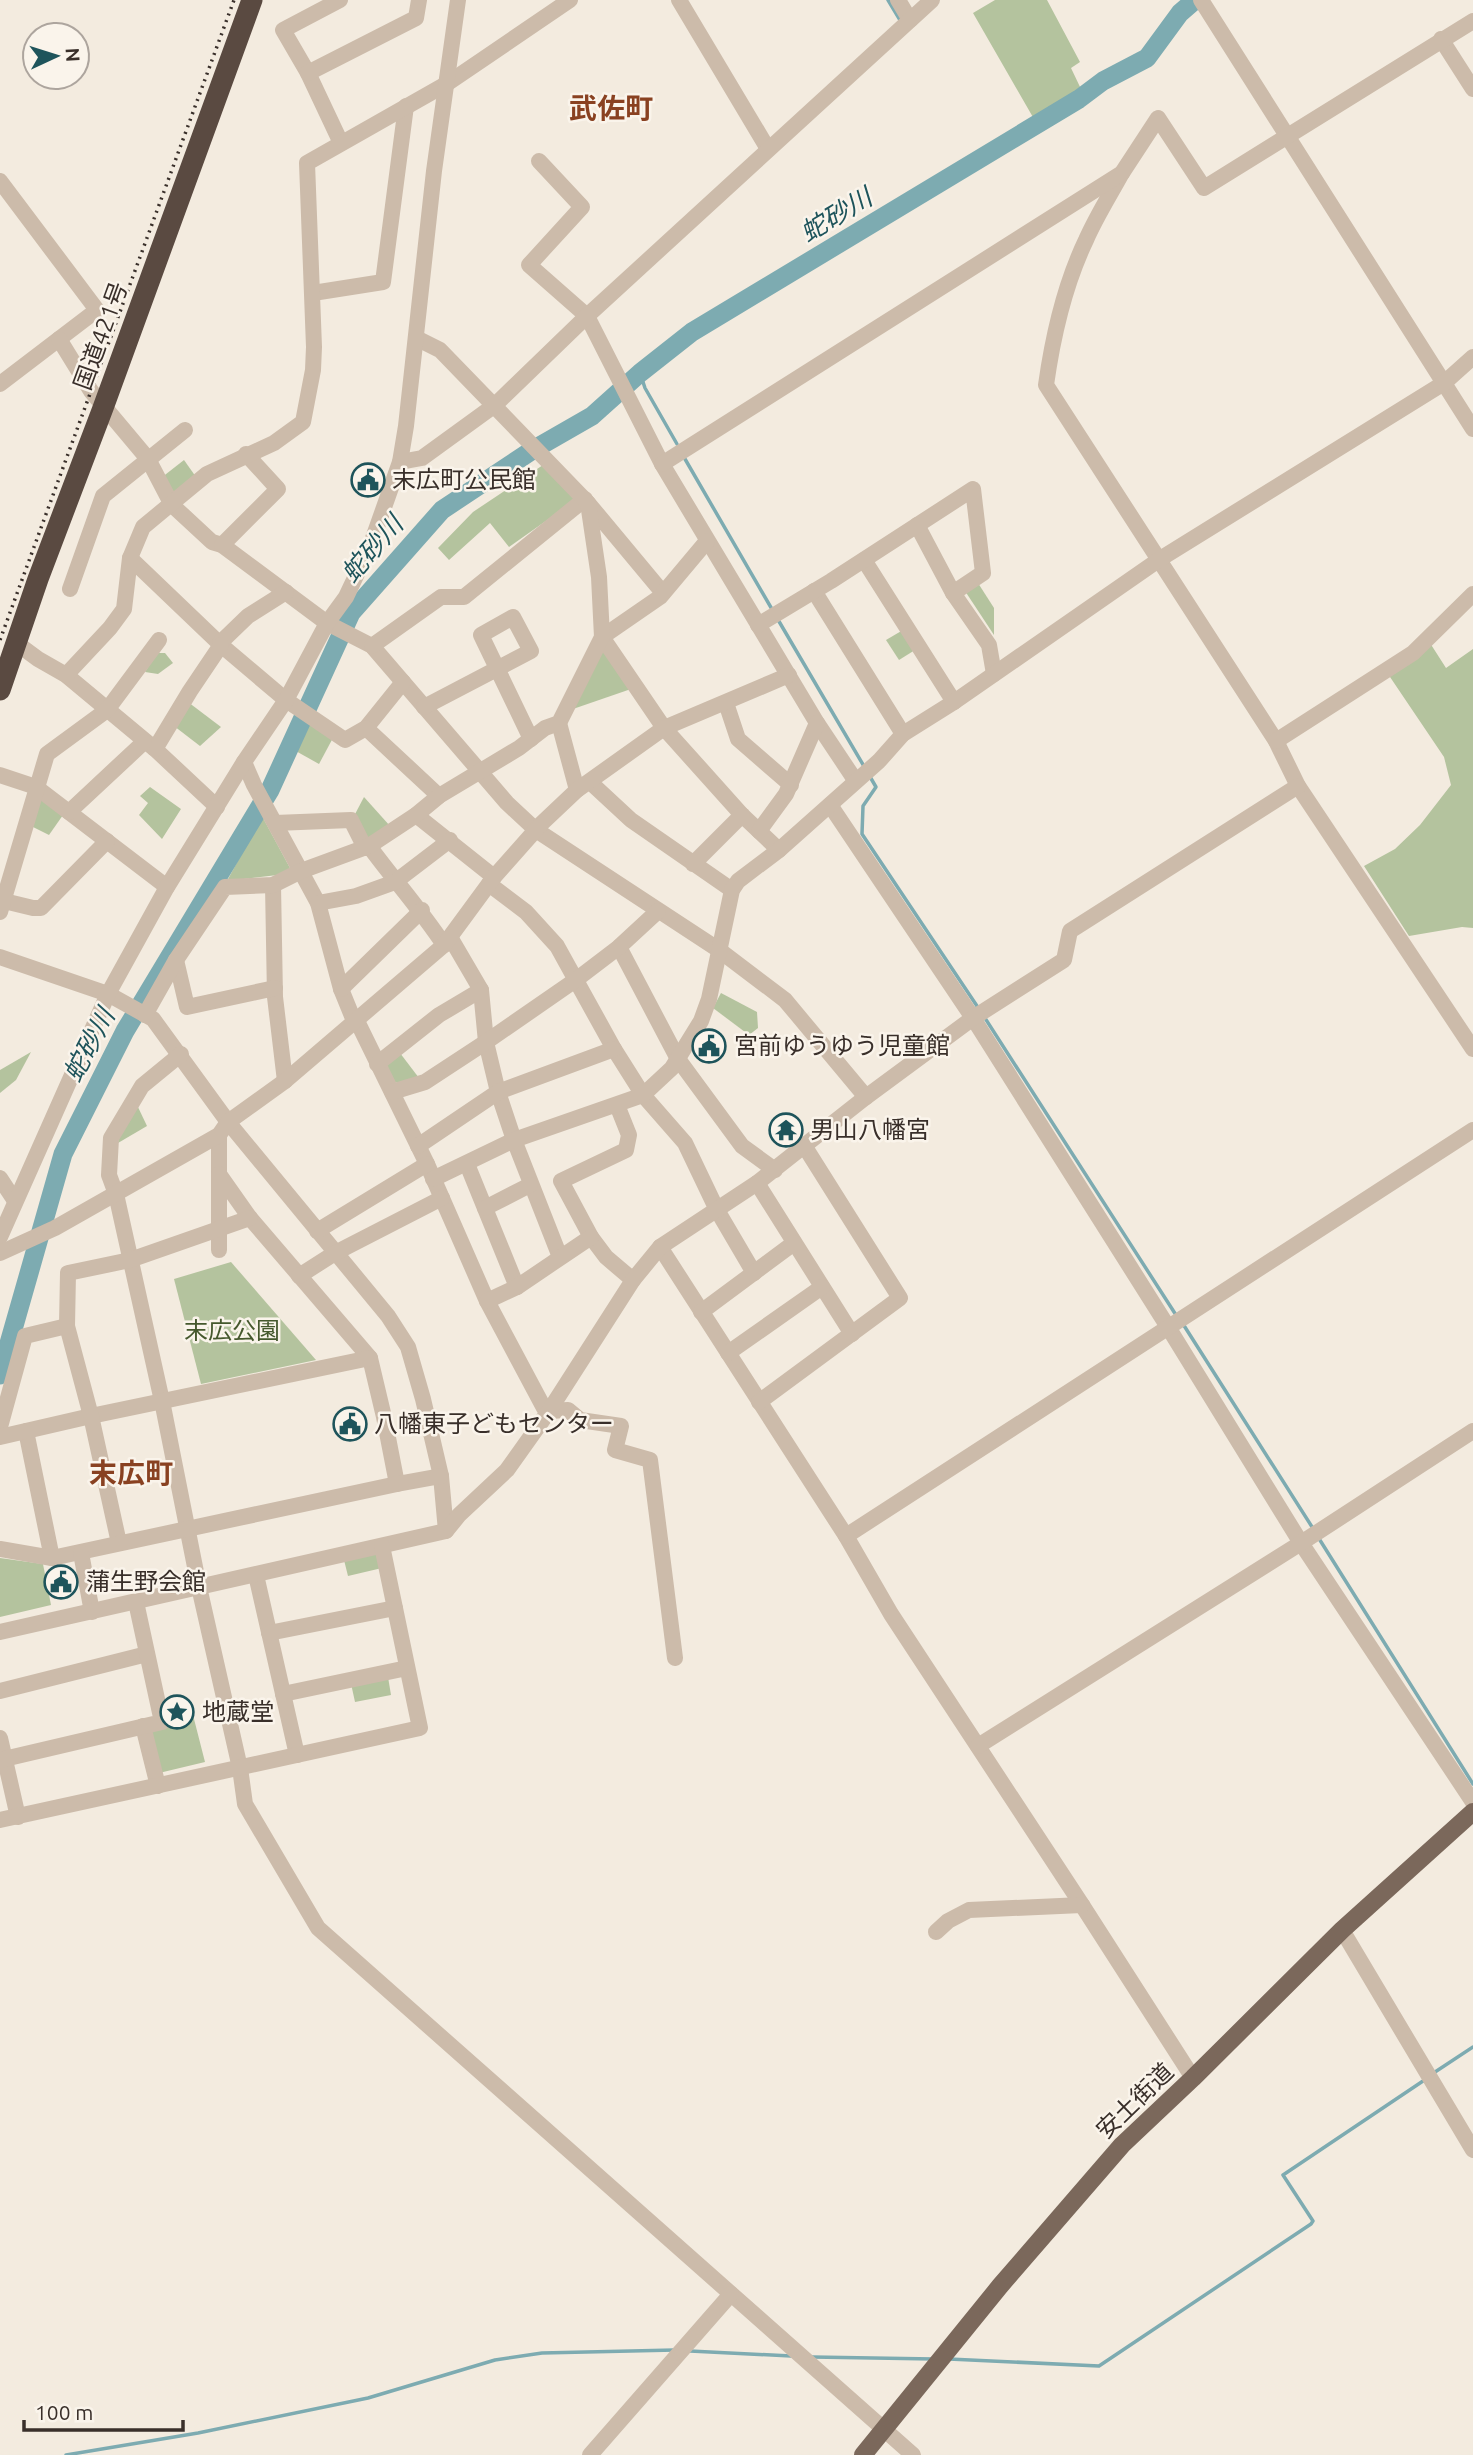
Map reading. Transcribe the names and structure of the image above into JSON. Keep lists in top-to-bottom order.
{
  "streets": {
    "highway": ["国道421号"],
    "main road": ["安土街道"]
  },
  "districts": ["武佐町", "末広町"],
  "water": ["蛇砂川"],
  "parks": ["末広公園"],
  "places": {
    "public building": [
      "末広町公民館",
      "宮前ゆうゆう児童館",
      "八幡東子どもセンター",
      "蒲生野会館"
    ],
    "temple": ["男山八幡宮"],
    "place": ["地蔵堂"]
  },
  "scale_bar": "100 m",
  "north": "right"
}
